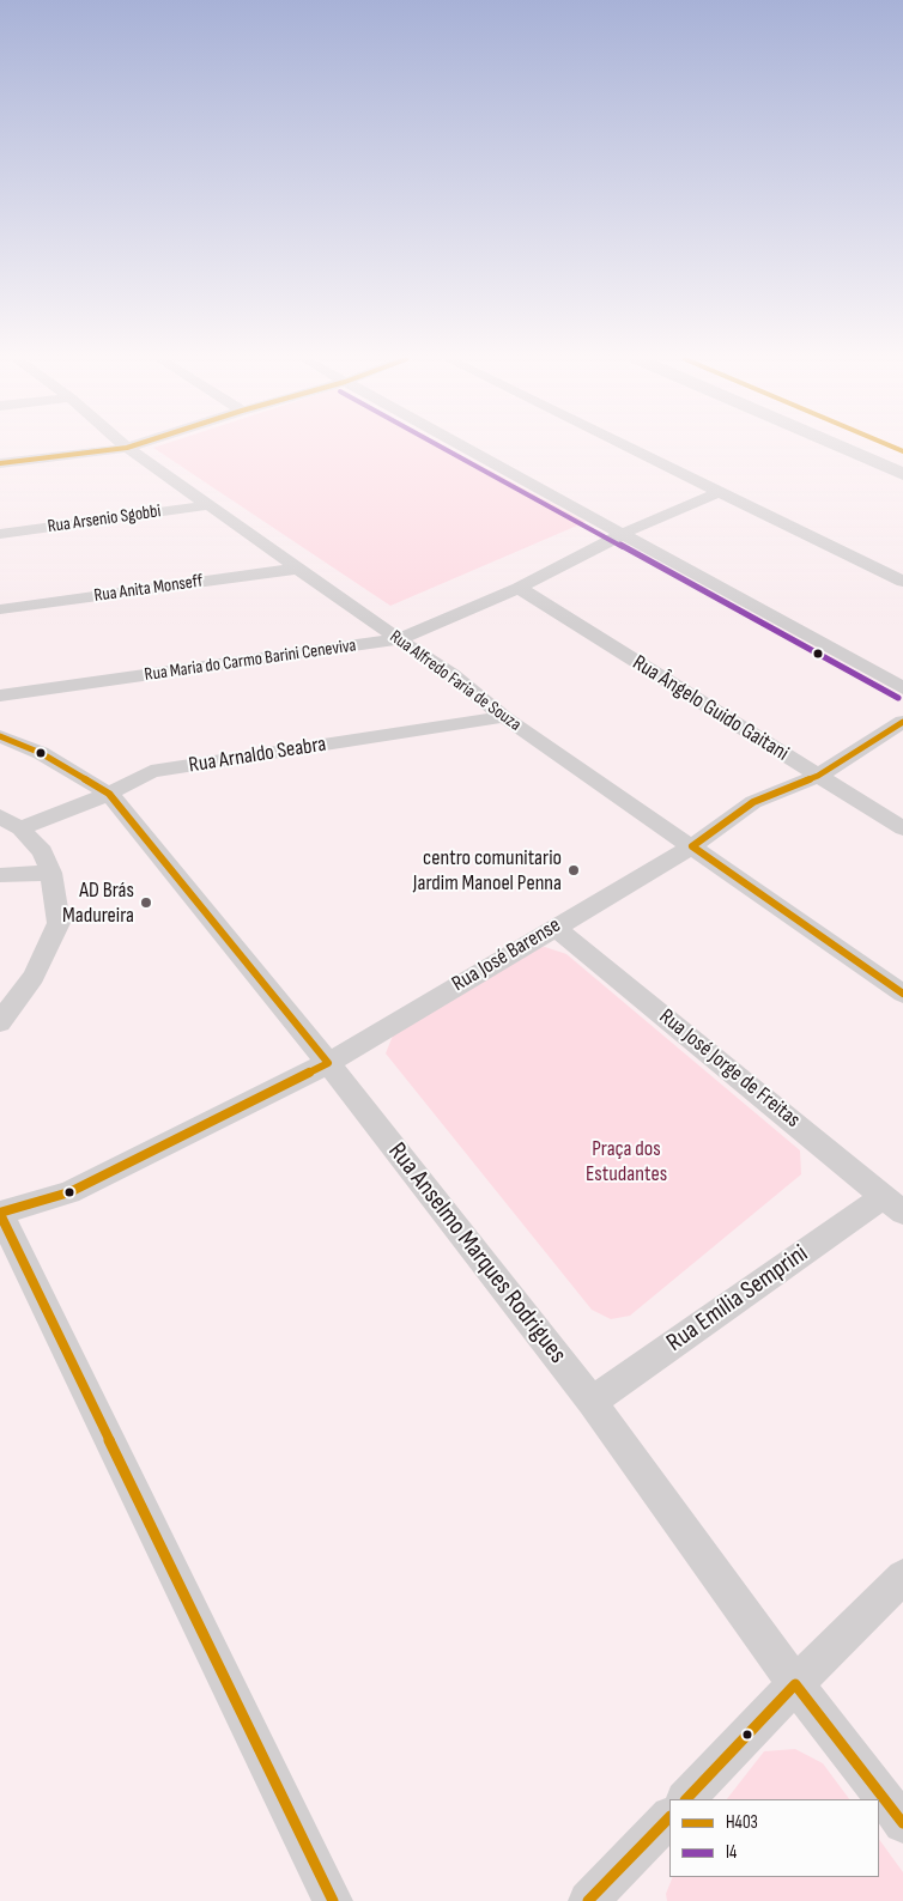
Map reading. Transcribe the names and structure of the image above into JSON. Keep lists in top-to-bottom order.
{
  "streets": {
    "street": [
      "Rua Arsenio Sgobbi",
      "Rua Anita Monseff",
      "Rua Maria do Carmo Barini Ceneviva",
      "Rua Alfredo Faria de Souza",
      "Rua Ângelo Guido Gaitani",
      "Rua Arnaldo Seabra",
      "Rua José Barense",
      "Rua José Jorge de Freitas",
      "Rua Anselmo Marques Rodrigues",
      "Rua Emília Semprini"
    ]
  },
  "crossings": [
    ["Rua Arsenio Sgobbi", "Rua Alfredo Faria de Souza"],
    ["Rua Anita Monseff", "Rua Alfredo Faria de Souza"],
    ["Rua Maria do Carmo Barini Ceneviva", "Rua Alfredo Faria de Souza"],
    ["Rua Maria do Carmo Barini Ceneviva", "Rua Ângelo Guido Gaitani"],
    ["Rua Alfredo Faria de Souza", "Rua Arnaldo Seabra"],
    ["Rua Alfredo Faria de Souza", "Rua José Barense"],
    ["Rua Ângelo Guido Gaitani", "Rua José Barense"],
    ["Rua Arnaldo Seabra", "Rua Anselmo Marques Rodrigues"],
    ["Rua José Barense", "Rua José Jorge de Freitas"],
    ["Rua José Barense", "Rua Anselmo Marques Rodrigues"],
    ["Rua José Jorge de Freitas", "Rua Emília Semprini"],
    ["Rua Anselmo Marques Rodrigues", "Rua Emília Semprini"]
  ],
  "parks": ["Praça dos Estudantes"],
  "places": ["centro comunitario Jardim Manoel Penna", "AD Brás Madureira"],
  "lines": ["transit line H403", "transit line I4"],
  "legend": ["H403", "I4"]
}
